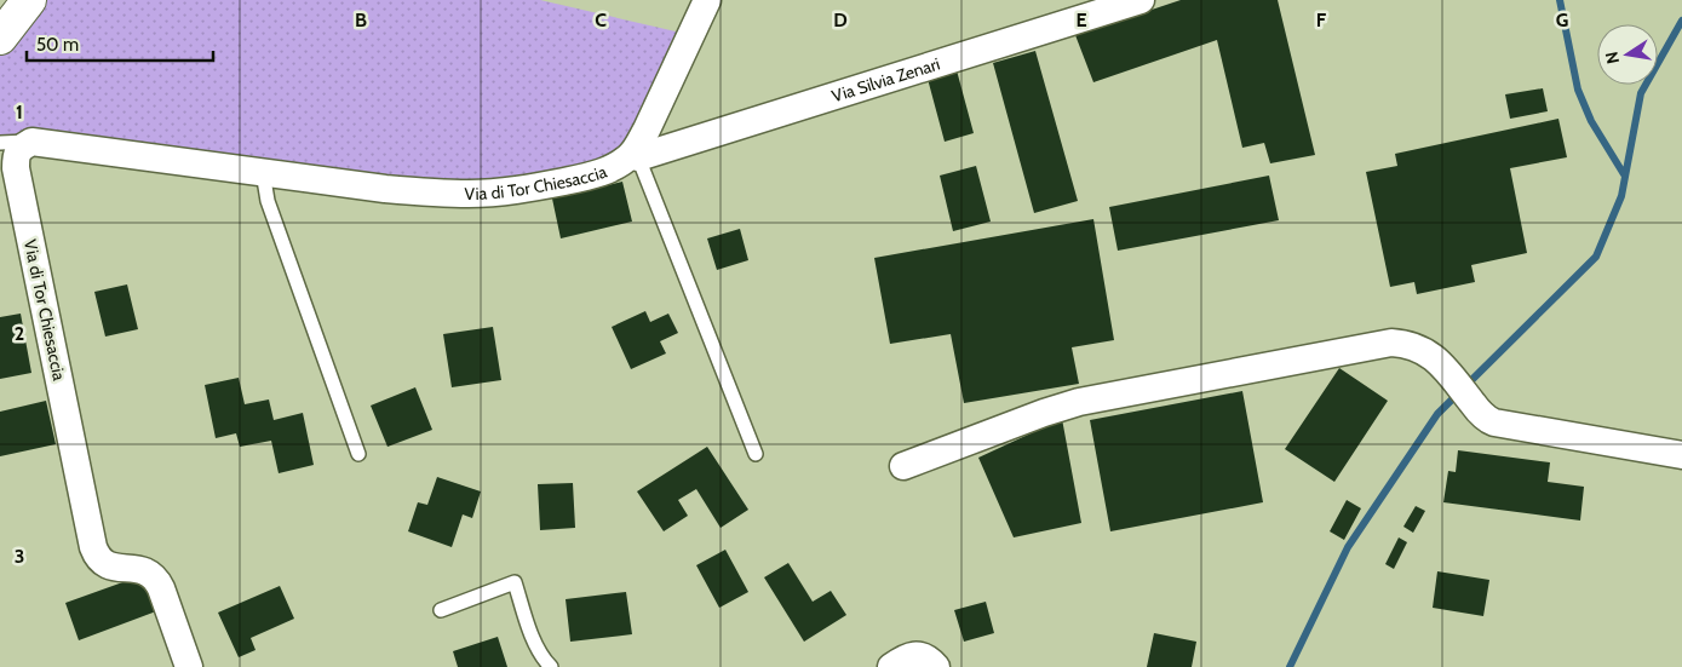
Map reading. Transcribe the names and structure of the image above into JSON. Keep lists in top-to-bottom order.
{
  "streets": {
    "street": ["Via Silvia Zenari", "Via di Tor Chiesaccia"]
  },
  "crossings": [
    ["Via Silvia Zenari", "Via di Tor Chiesaccia"]
  ],
  "scale_bar": "50 m",
  "north": "left",
  "grid": {
    "columns": [
      "B",
      "C",
      "D",
      "E",
      "F",
      "G"
    ],
    "rows": ["1", "2", "3"]
  }
}
